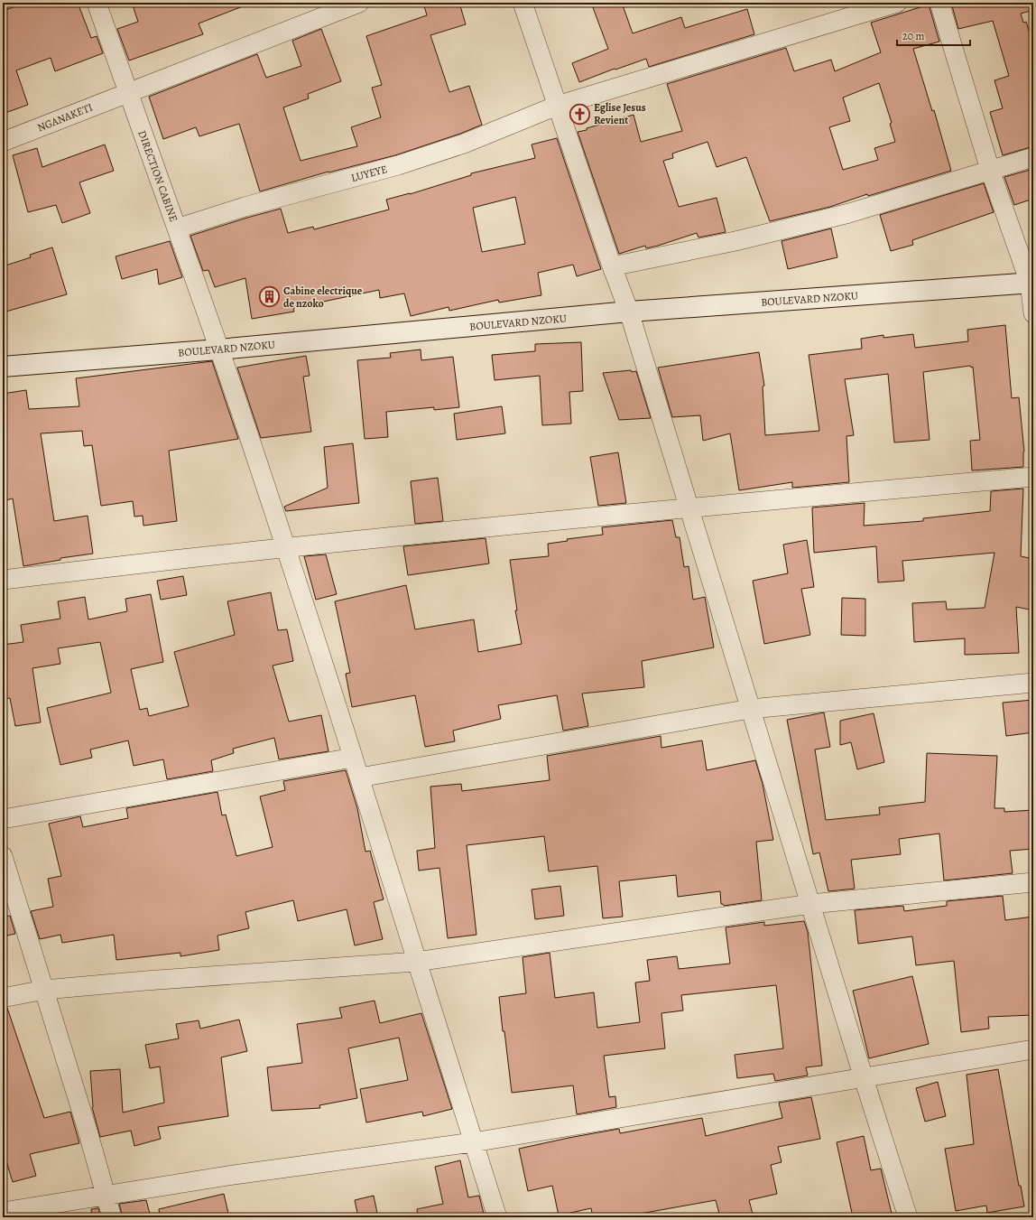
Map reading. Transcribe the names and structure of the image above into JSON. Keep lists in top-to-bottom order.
{
  "streets": {
    "street": [
      "NGANAKETI",
      "LUYEYE",
      "DIRECTION CABINE",
      "BOULEVARD NZOKU"
    ]
  },
  "crossings": [
    ["NGANAKETI", "DIRECTION CABINE"],
    ["LUYEYE", "DIRECTION CABINE"],
    ["DIRECTION CABINE", "BOULEVARD NZOKU"]
  ],
  "places": {
    "church": ["Eglise Jesus Revient"],
    "building": ["Cabine electrique de nzoko"]
  },
  "scale_bar": "20 m"
}
